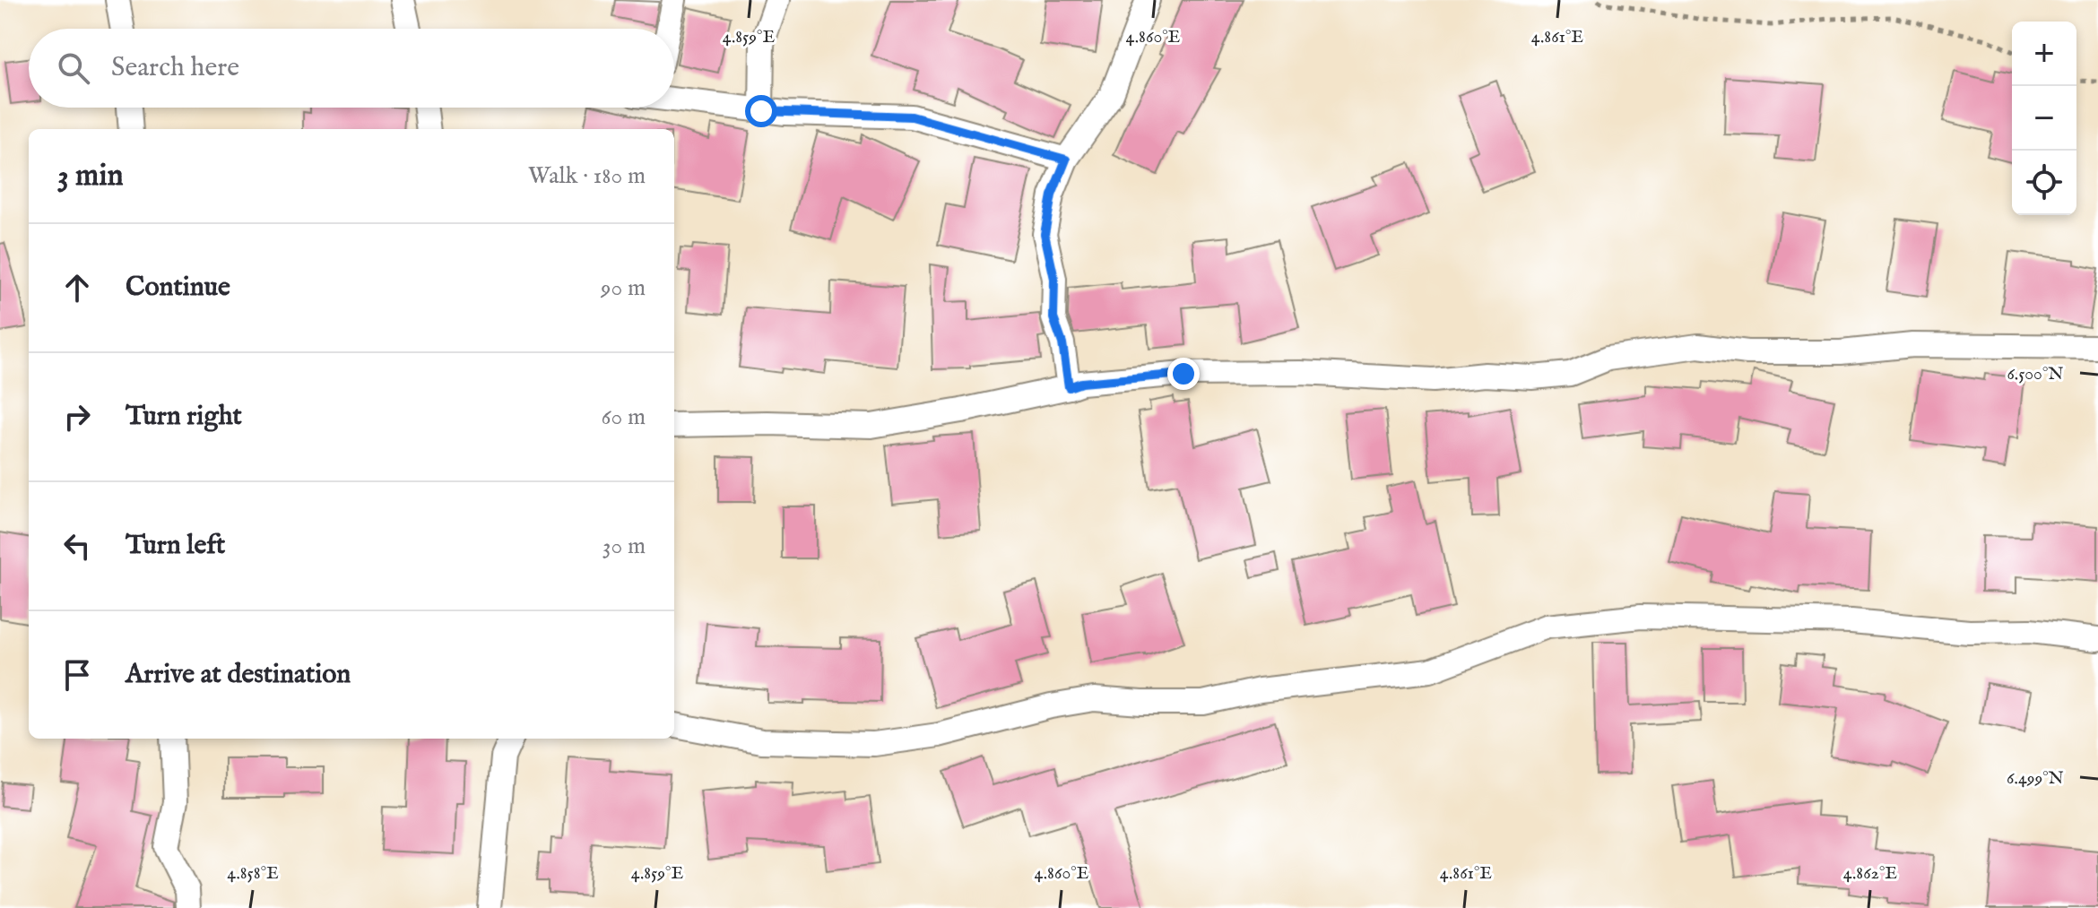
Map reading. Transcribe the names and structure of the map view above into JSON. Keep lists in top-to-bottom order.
{
  "page": {
    "map_buttons": ["+", "−"],
    "search": "Search here",
    "heading": ["3 min", "Walk · 180 m"],
    "list": [
      ["Continue", "90 m"],
      ["Turn right", "60 m"],
      ["Turn left", "30 m"],
      "Arrive at destination"
    ]
  },
  "coordinates": [
    "4.859°E",
    "4.860°E",
    "4.861°E",
    "6.500°N",
    "6.499°N",
    "4.858°E",
    "4.862°E"
  ]
}
